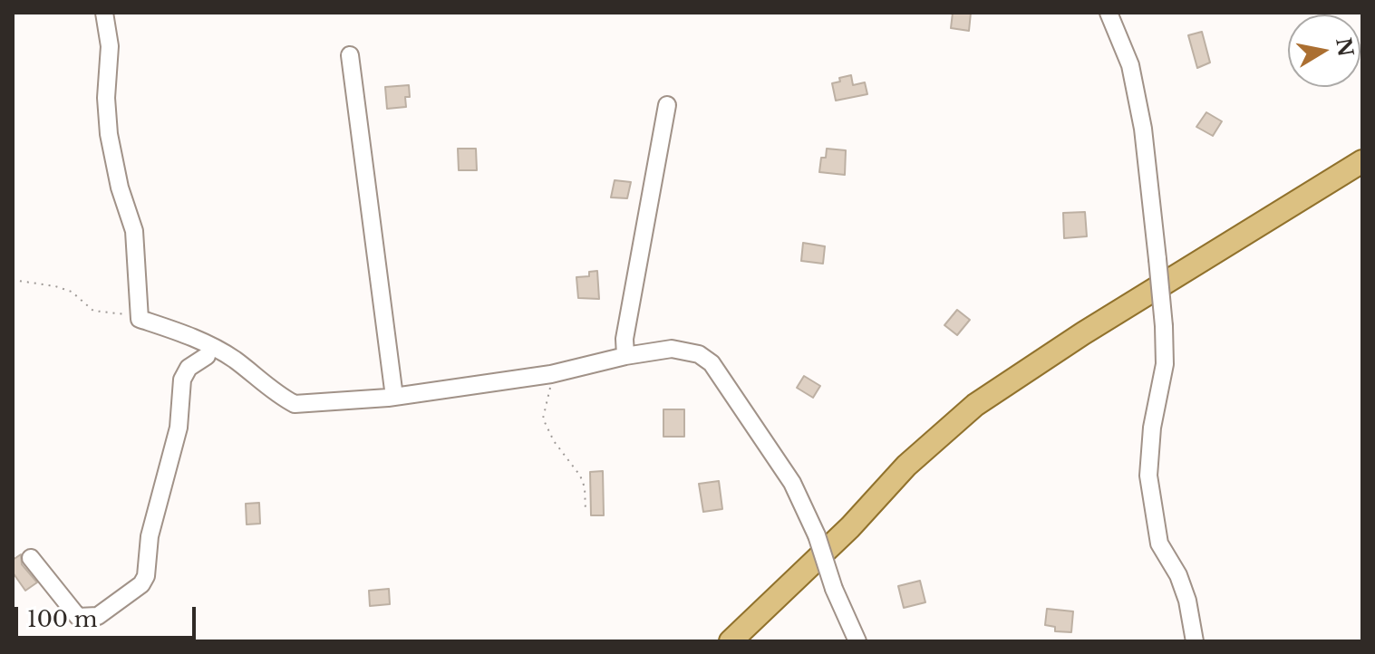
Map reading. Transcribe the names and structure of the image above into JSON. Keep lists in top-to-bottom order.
{
  "scale_bar": "100 m",
  "north": "right"
}
